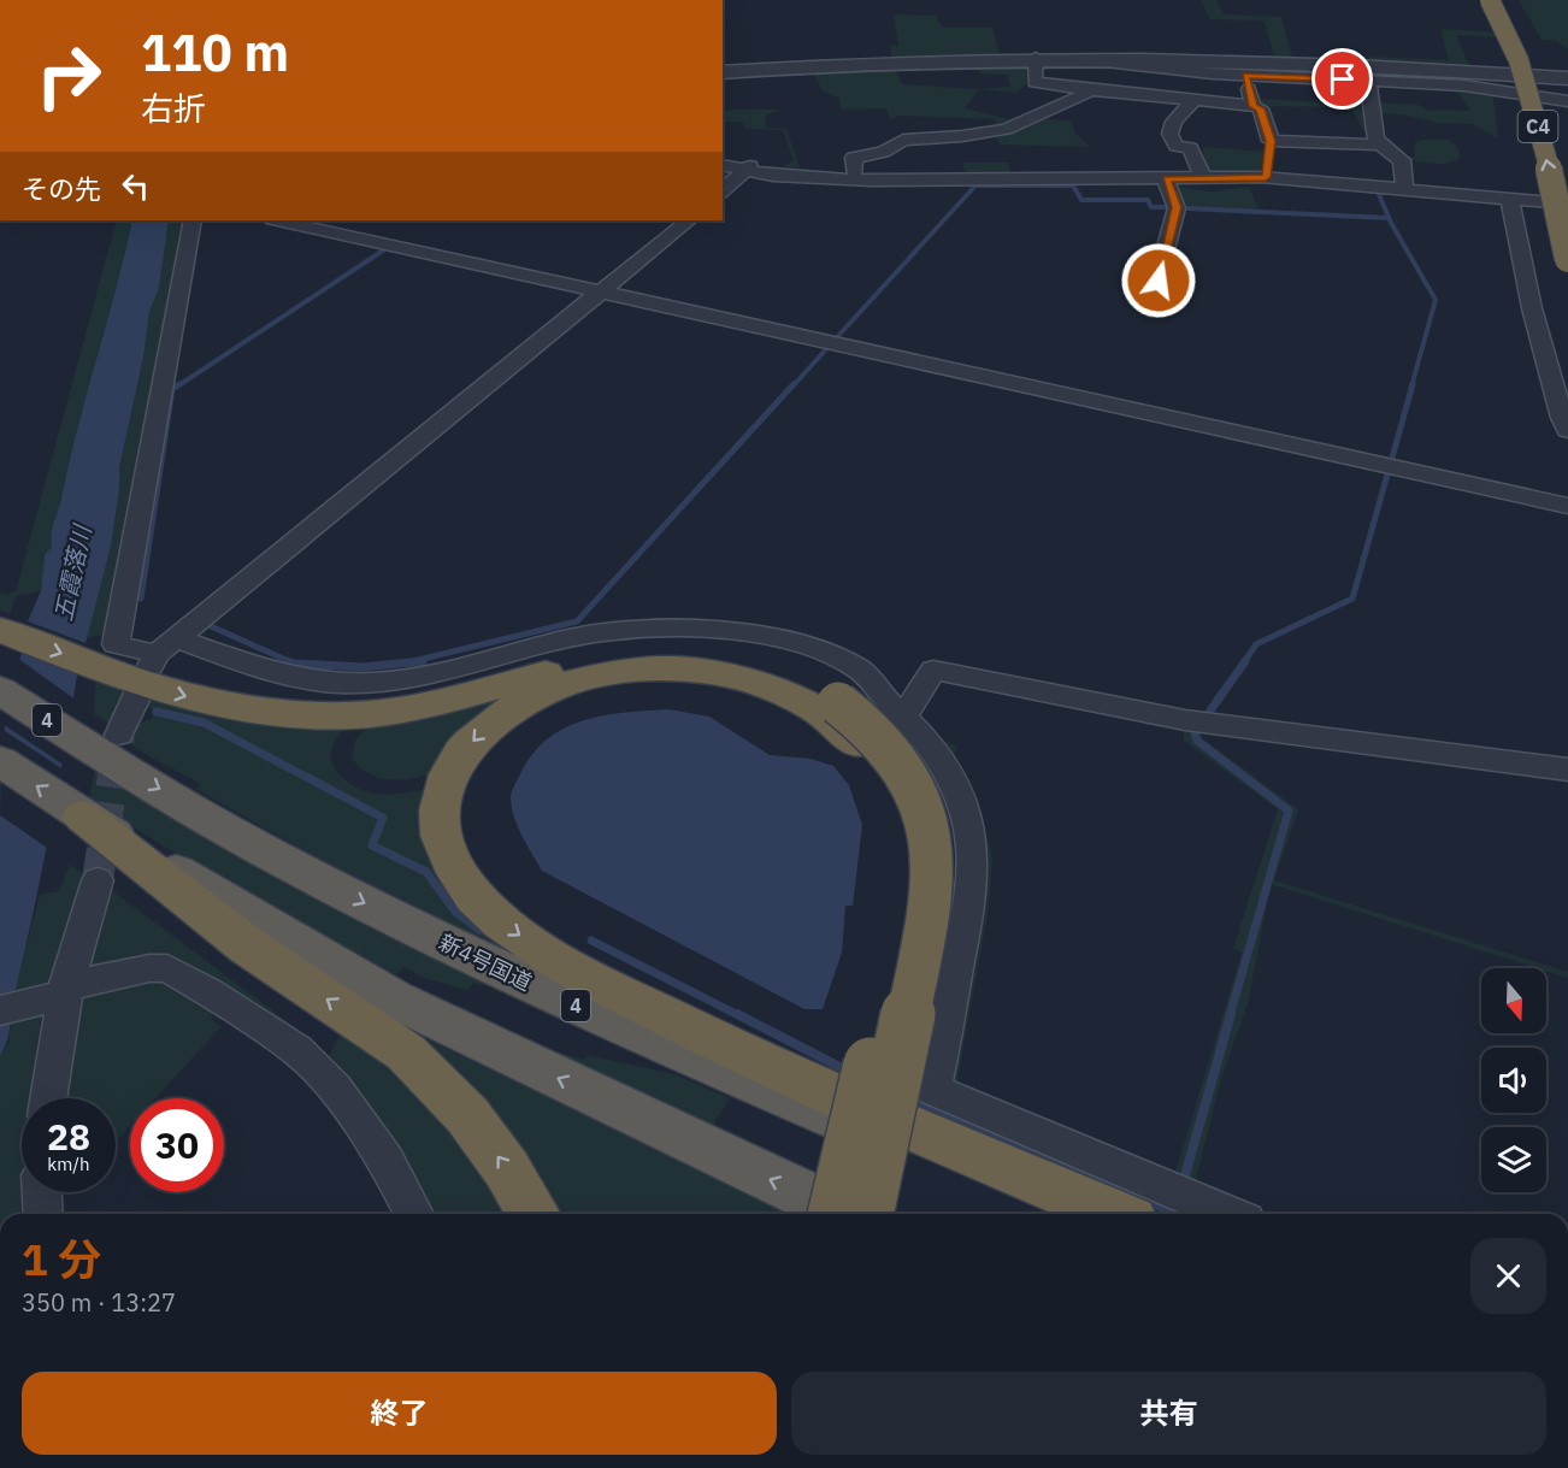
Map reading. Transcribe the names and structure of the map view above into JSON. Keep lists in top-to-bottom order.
{
  "streets": {
    "highway": ["C4", "4", "新4号国道"]
  },
  "water": ["五霞落川"],
  "north": "bottom",
  "page": {
    "turn": ["110 m", "右折"],
    "then": "その先",
    "speed": "28 km/h",
    "limit": "30",
    "heading": ["1 分", "350 m · 13:27"],
    "buttons": ["終了", "共有"]
  }
}
